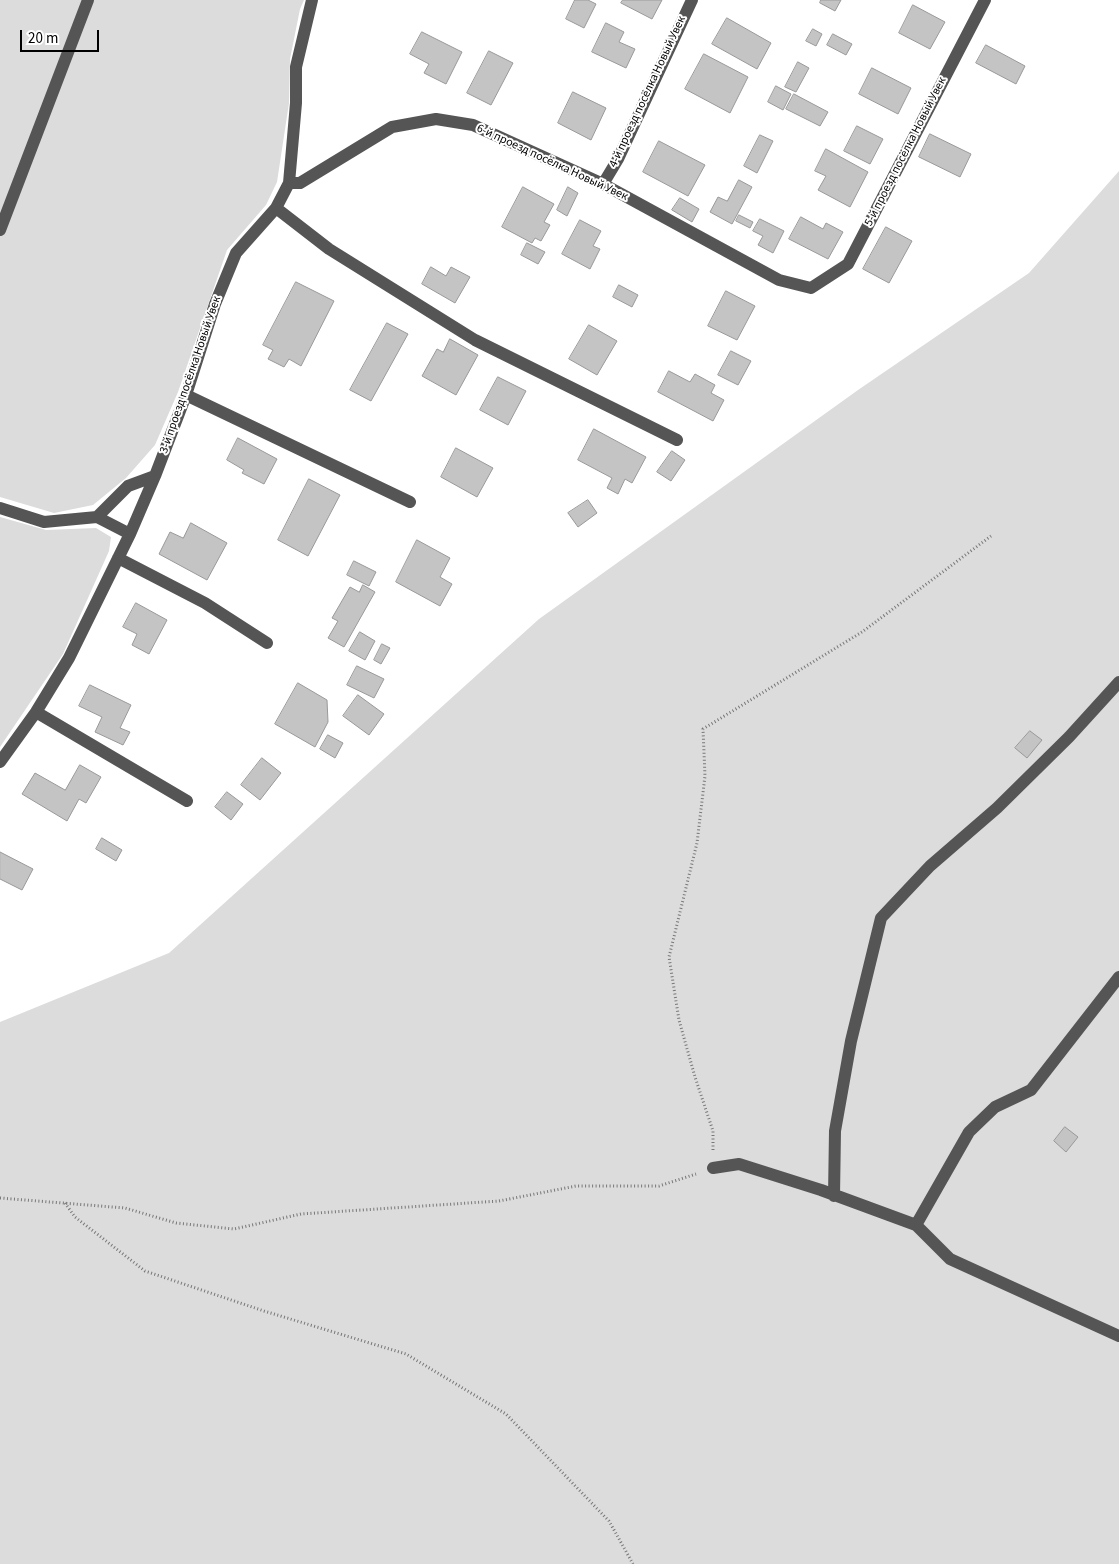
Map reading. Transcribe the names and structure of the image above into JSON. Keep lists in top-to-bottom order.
{
  "streets": {
    "street": [
      "4-й проезд посёлка Новый Увек",
      "5-й проезд посёлка Новый Увек",
      "6-й проезд посёлка Новый Увек",
      "3-й проезд посёлка Новый Увек"
    ]
  },
  "crossings": [
    ["4-й проезд посёлка Новый Увек", "6-й проезд посёлка Новый Увек"],
    ["5-й проезд посёлка Новый Увек", "6-й проезд посёлка Новый Увек"],
    ["6-й проезд посёлка Новый Увек", "3-й проезд посёлка Новый Увек"]
  ],
  "scale_bar": "20 m"
}
